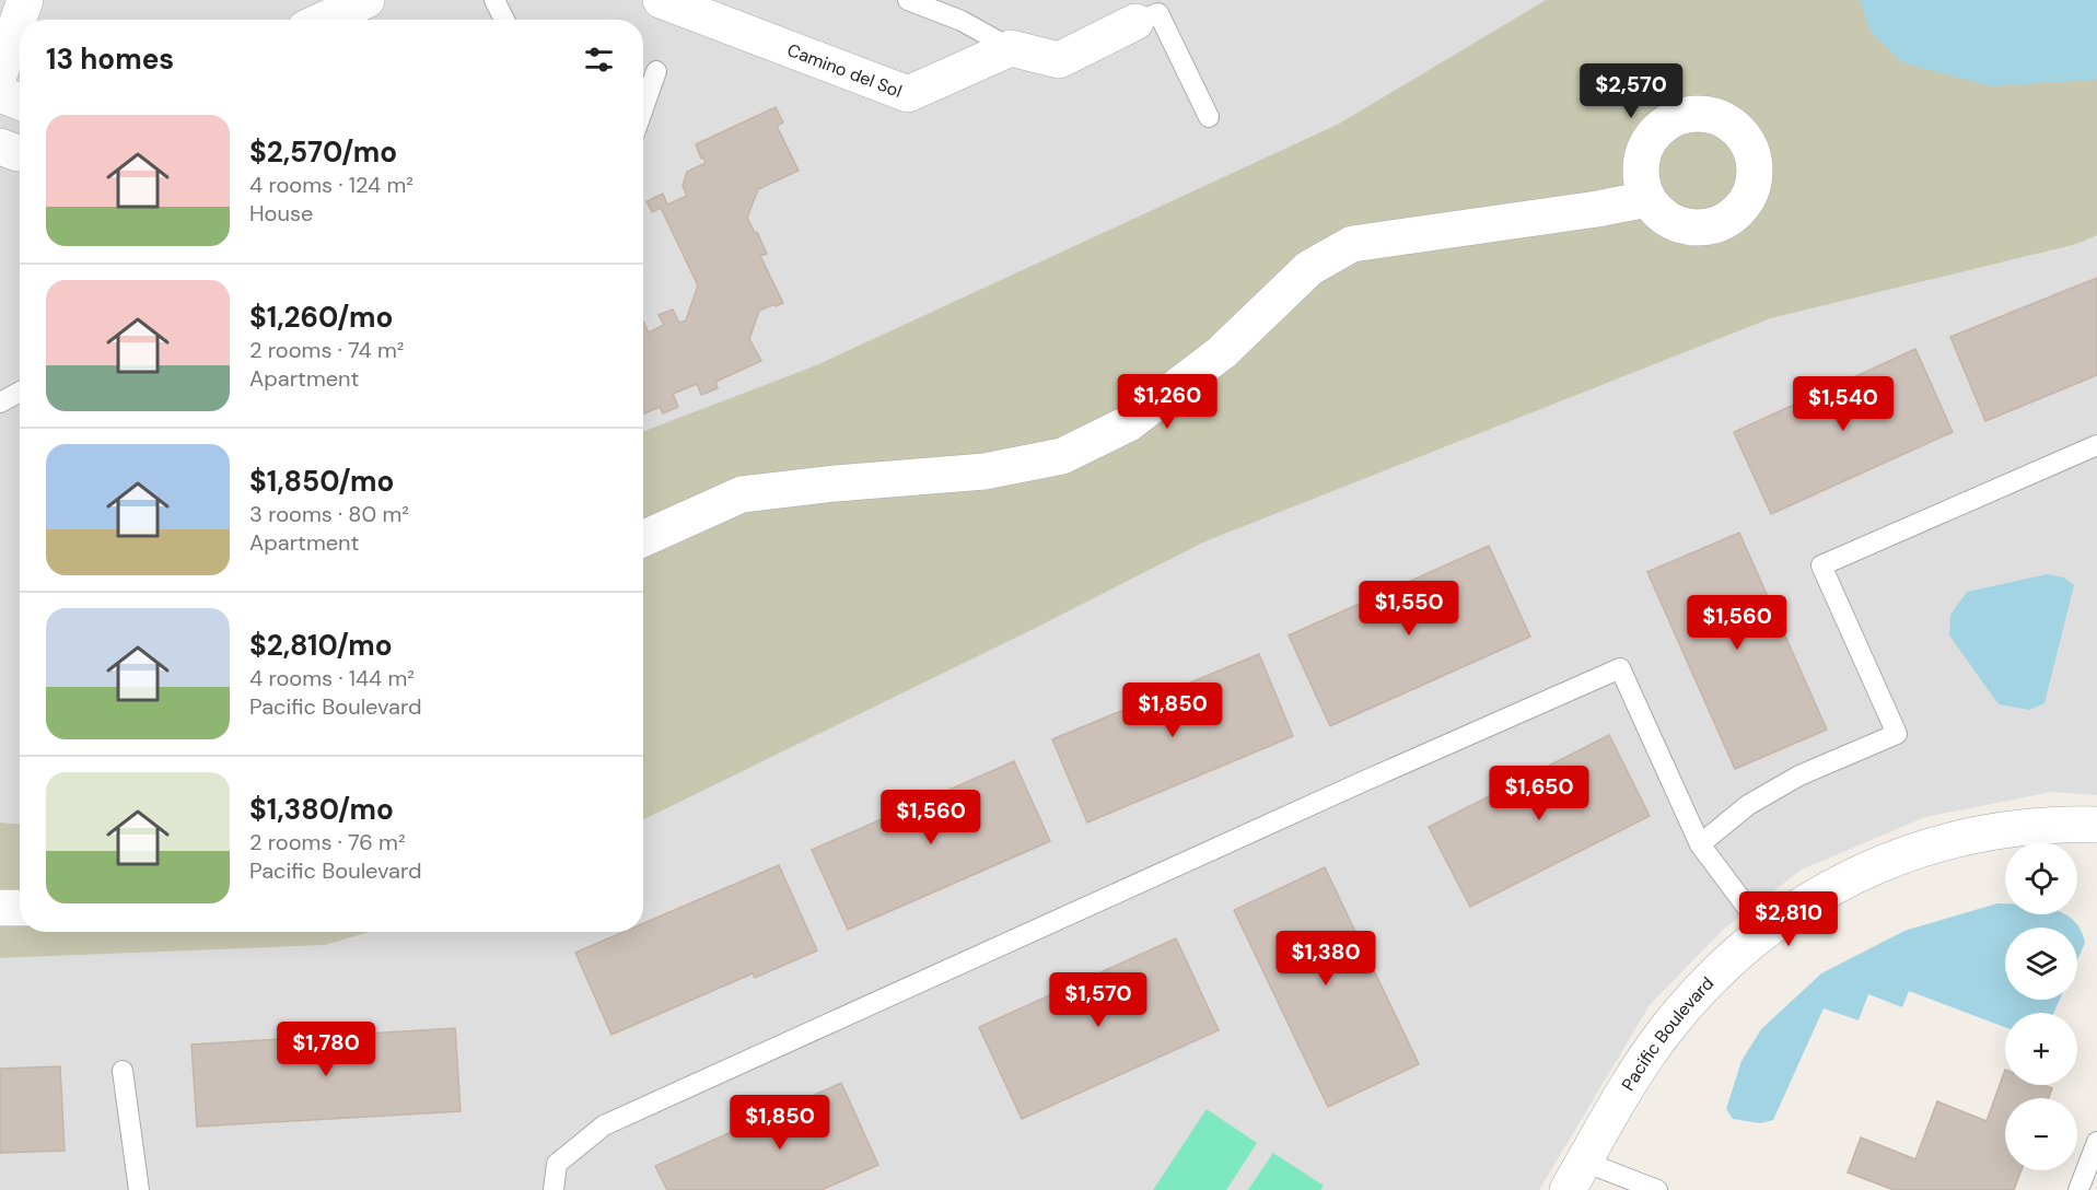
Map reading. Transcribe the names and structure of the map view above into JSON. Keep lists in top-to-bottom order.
{
  "streets": {
    "street": ["Camino del Sol", "Pacific Boulevard"]
  },
  "page": {
    "heading": "13 homes",
    "price": [
      "$2,570",
      "$1,260",
      "$1,540",
      "$1,550",
      "$1,560",
      "$1,850",
      "$1,650",
      "$1,560",
      "$2,810",
      "$1,380",
      "$1,570",
      "$1,780",
      "$1,850"
    ],
    "list": [
      {
        "name": "$2,570/mo",
        "note": "4 rooms · 124 m² · House"
      },
      {
        "name": "$1,260/mo",
        "note": "2 rooms · 74 m² · Apartment"
      },
      {
        "name": "$1,850/mo",
        "note": "3 rooms · 80 m² · Apartment"
      },
      {
        "name": "$2,810/mo",
        "note": "4 rooms · 144 m² · Pacific Boulevard"
      },
      {
        "name": "$1,380/mo",
        "note": "2 rooms · 76 m² · Pacific Boulevard"
      }
    ],
    "map_buttons": ["+", "−"]
  }
}
